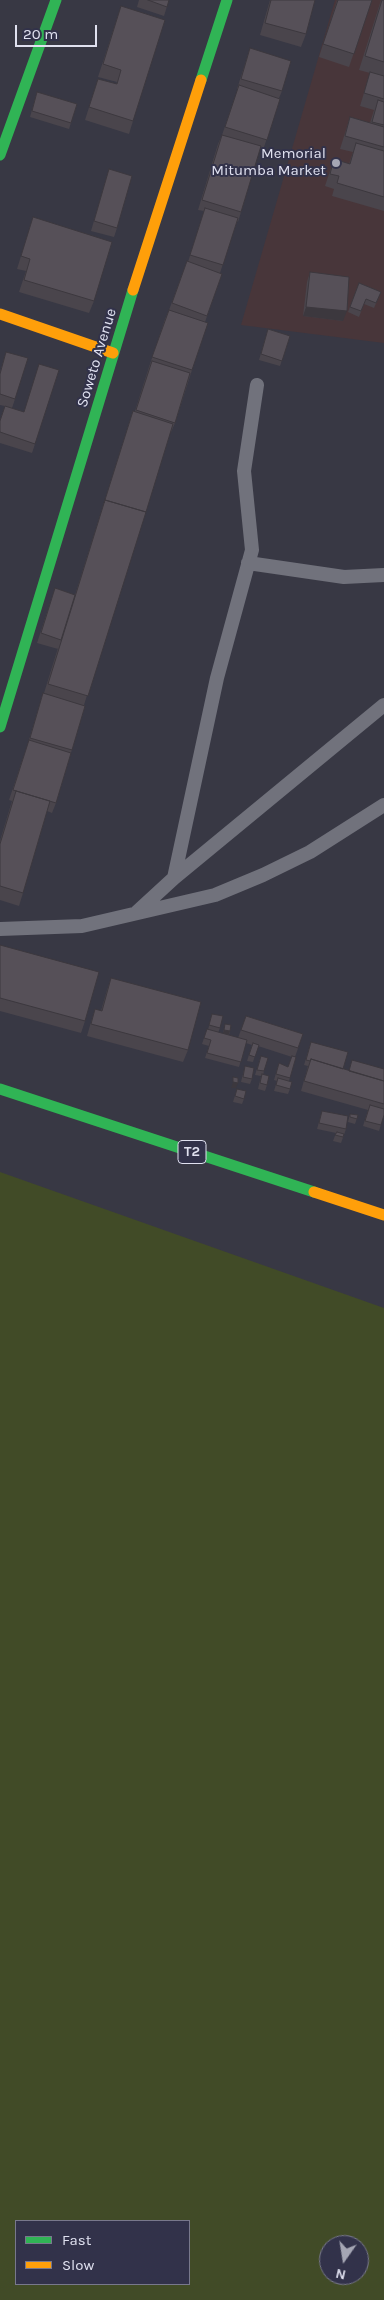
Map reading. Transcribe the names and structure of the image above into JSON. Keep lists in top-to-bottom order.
{
  "streets": {
    "main road": ["Soweto Avenue", "T2"]
  },
  "places": ["Memorial Mitumba Market"],
  "legend": ["Fast", "Slow"],
  "scale_bar": "20 m",
  "north": "bottom"
}
